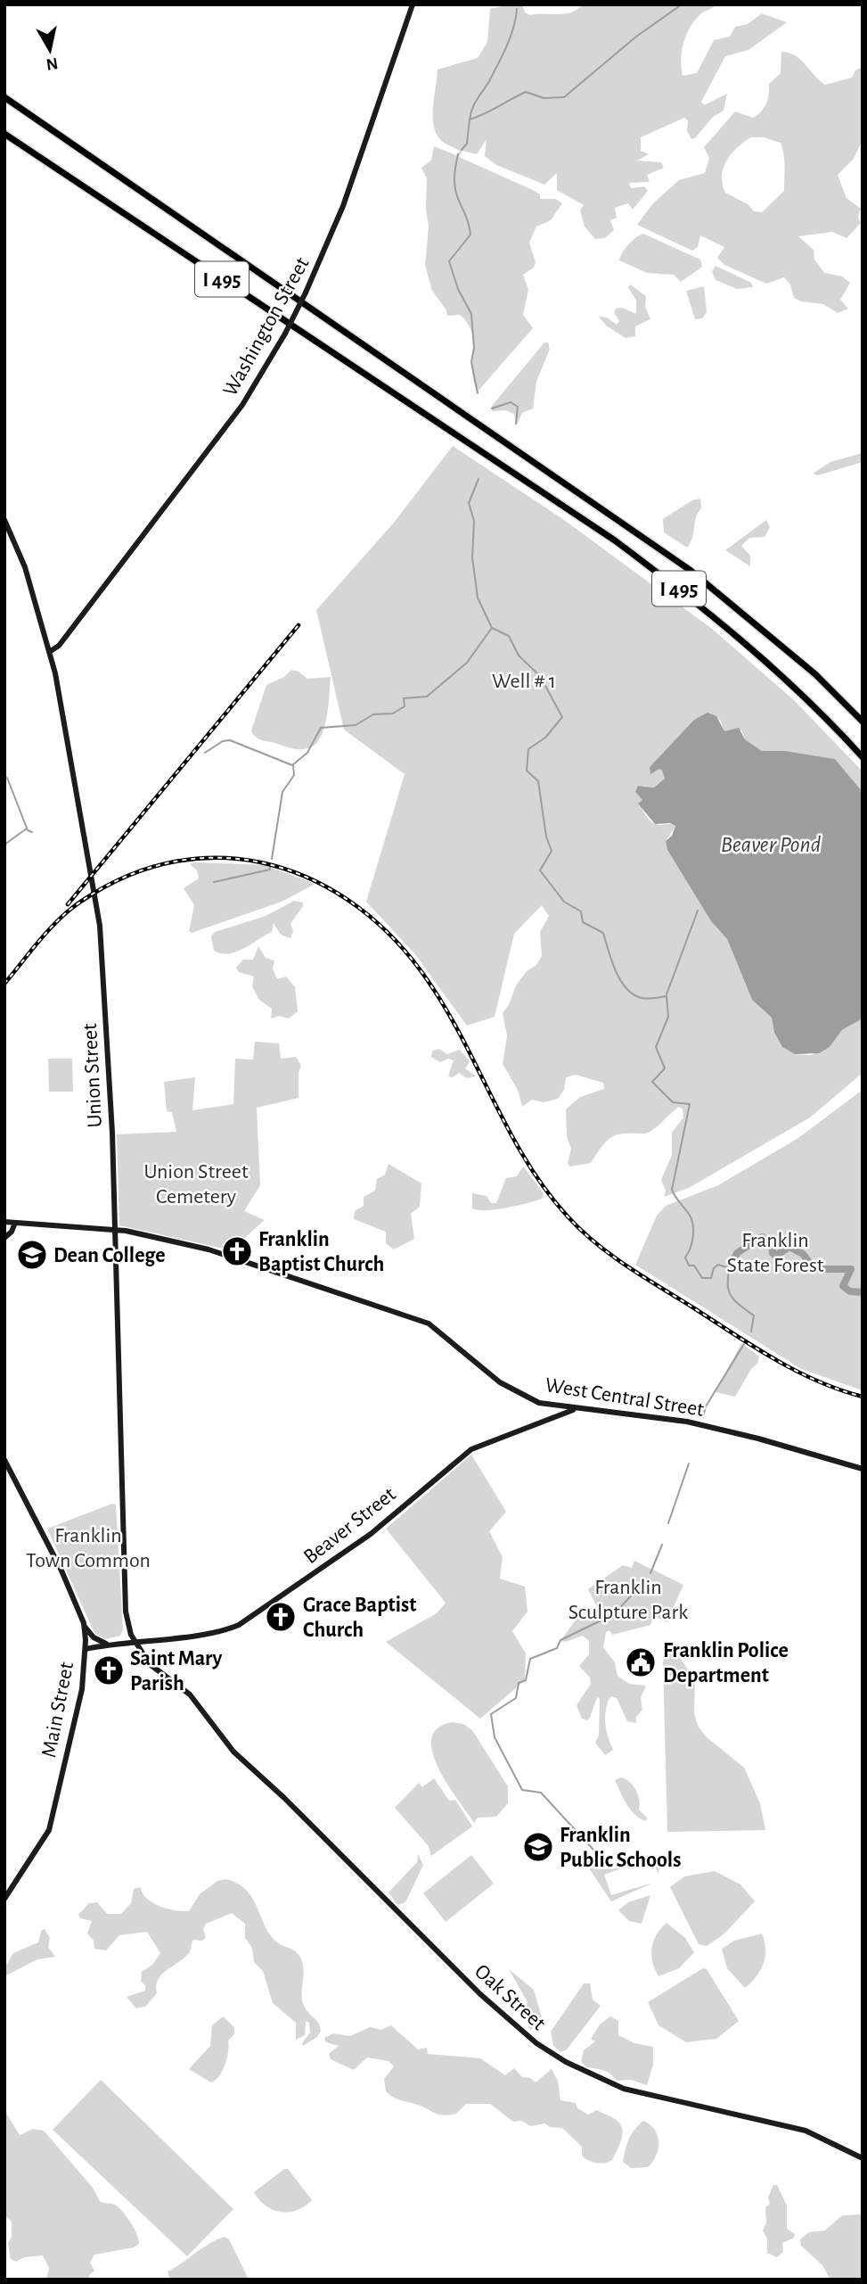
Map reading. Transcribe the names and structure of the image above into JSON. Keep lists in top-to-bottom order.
{
  "streets": {
    "highway": ["I 495"],
    "main road": [
      "Washington Street",
      "Union Street",
      "West Central Street",
      "Beaver Street",
      "Main Street",
      "Oak Street"
    ]
  },
  "crossings": [
    ["Washington Street", "Union Street"],
    ["Union Street", "West Central Street"],
    ["Union Street", "Beaver Street"],
    ["Union Street", "Oak Street"],
    ["West Central Street", "Beaver Street"],
    ["Beaver Street", "Main Street"],
    ["Beaver Street", "Oak Street"]
  ],
  "water": ["Beaver Pond"],
  "parks": [
    "Well # 1",
    "Union Street Cemetery",
    "Franklin State Forest",
    "Franklin Town Common",
    "Franklin Sculpture Park"
  ],
  "places": {
    "church": ["Franklin Baptist Church", "Grace Baptist Church", "Saint Mary Parish"],
    "school or university": ["Dean College", "Franklin Public Schools"],
    "public building": ["Franklin Police Department"]
  },
  "north": "bottom"
}
